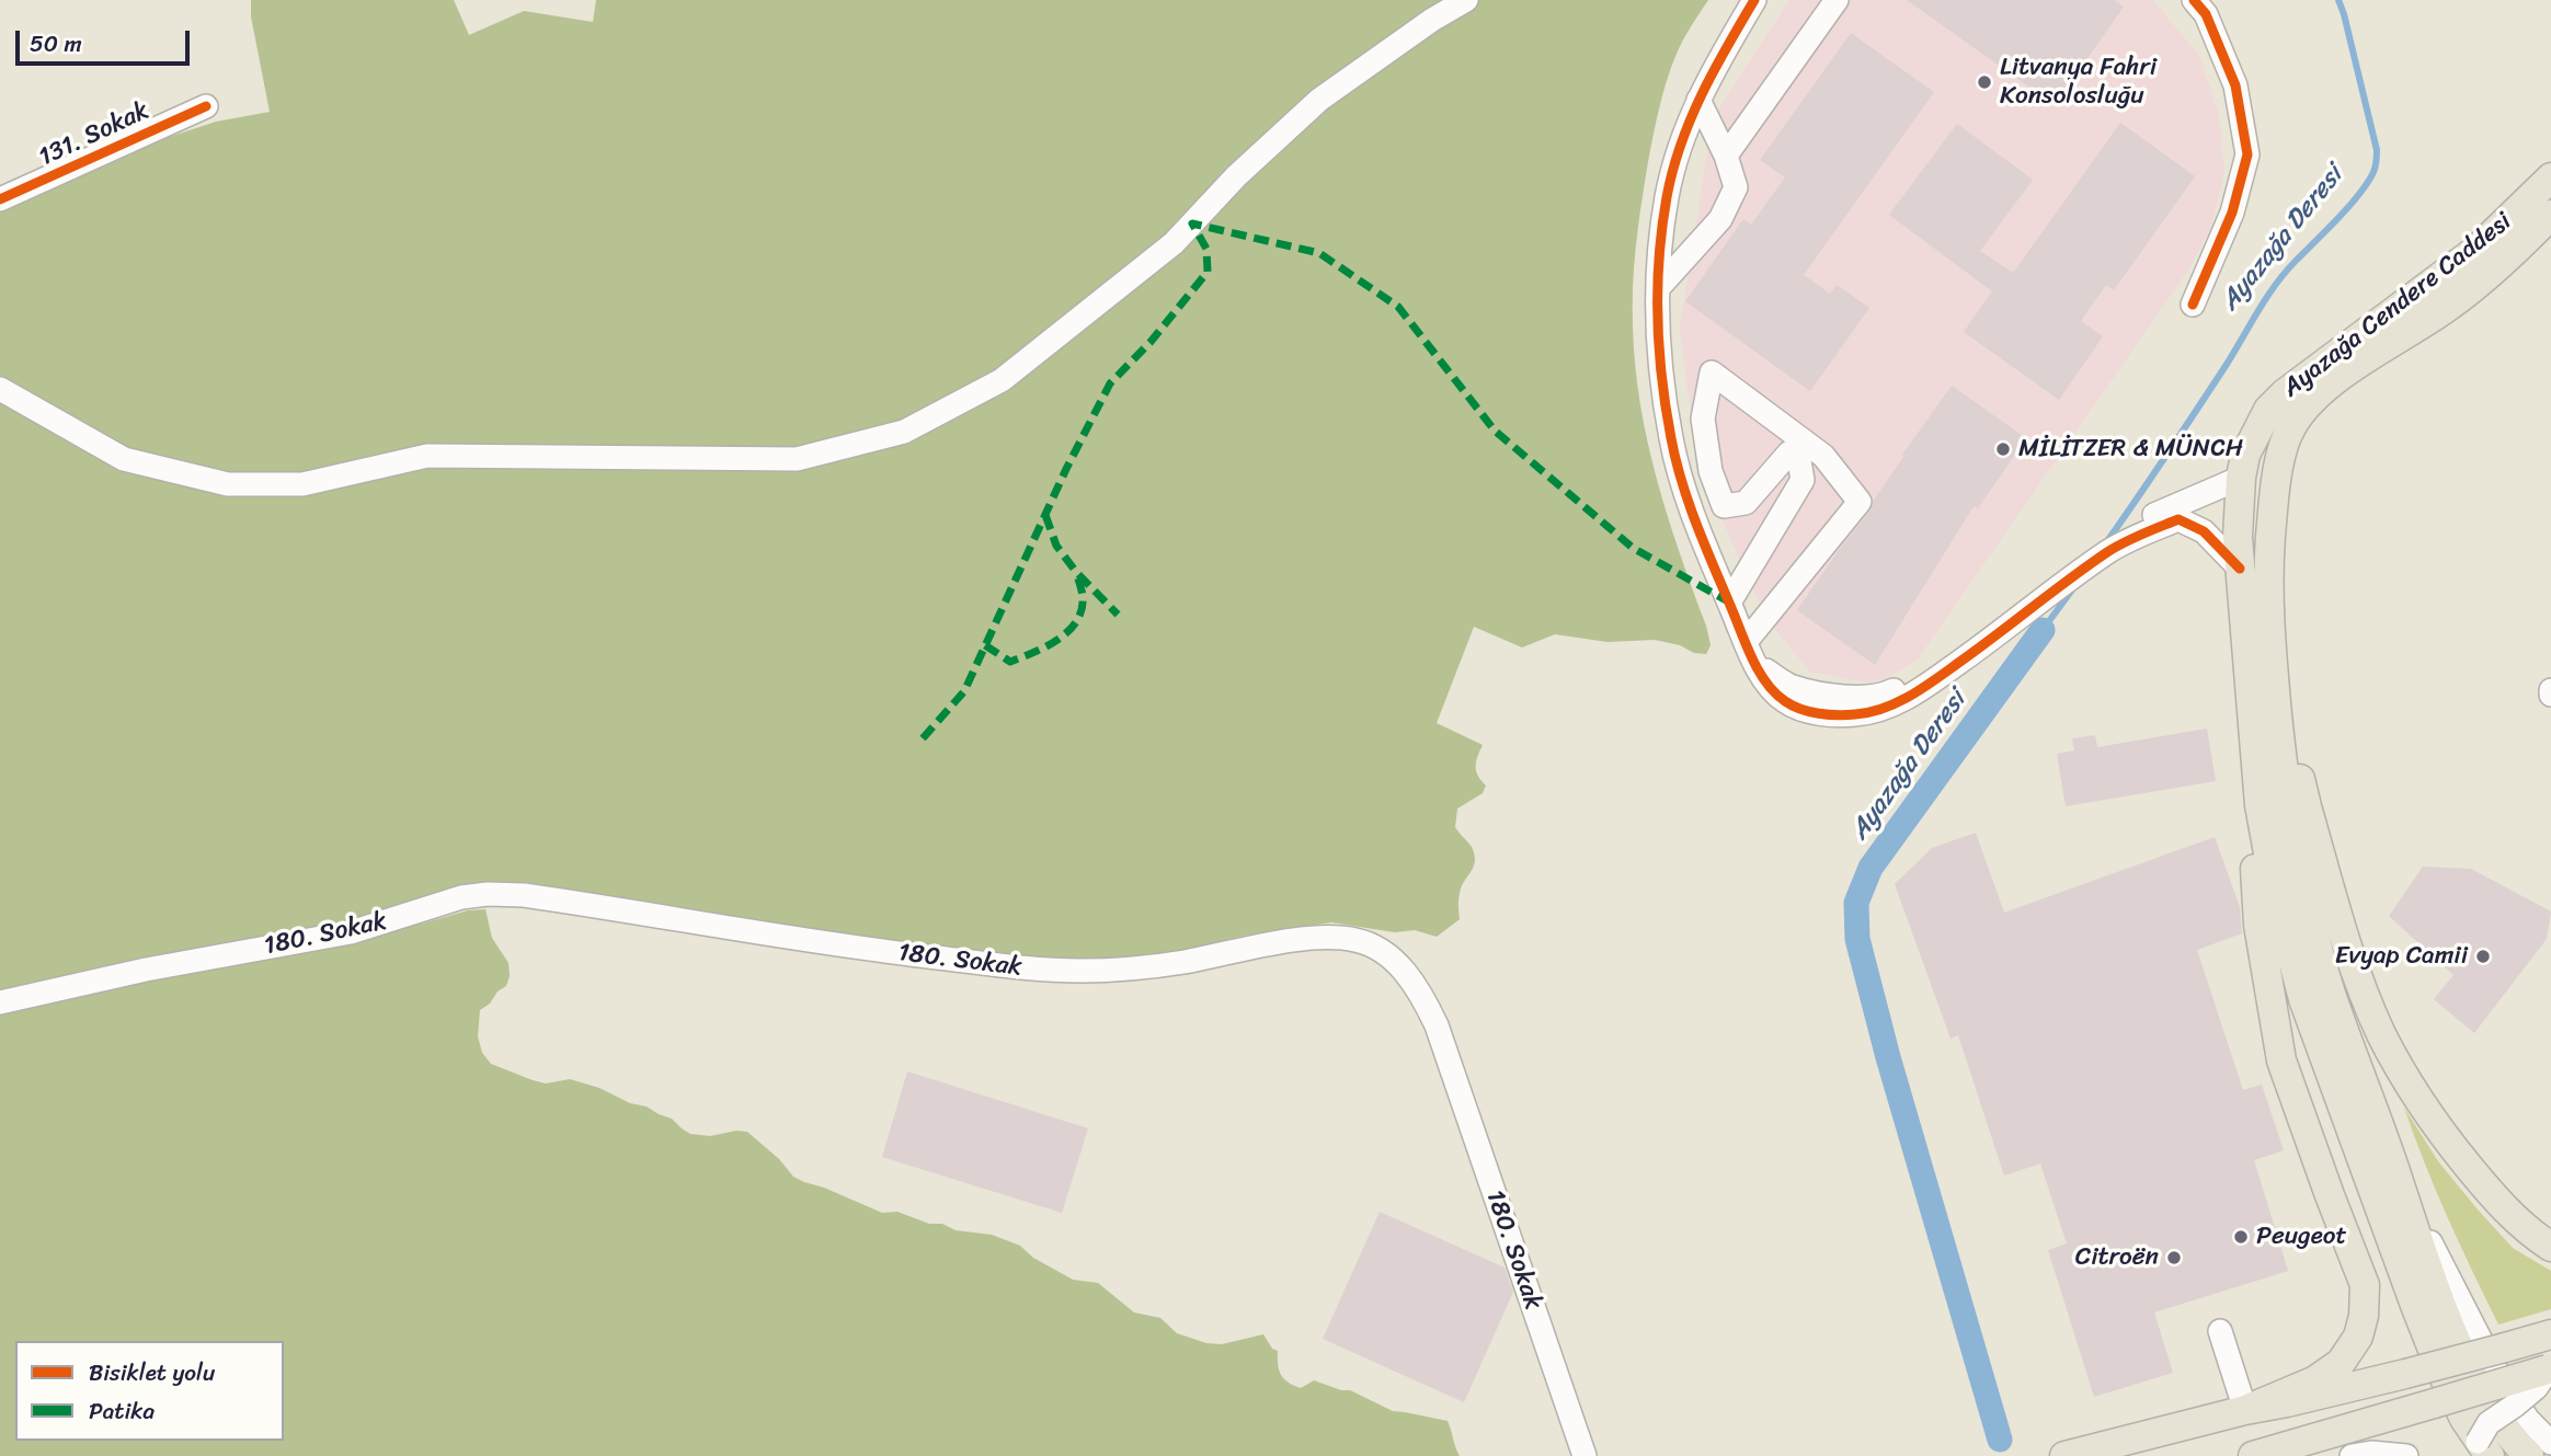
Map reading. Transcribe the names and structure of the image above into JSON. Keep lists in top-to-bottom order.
{
  "streets": {
    "main road": ["Ayazağa Cendere Caddesi"],
    "street": ["131. Sokak", "180. Sokak"]
  },
  "water": ["Ayazağa Deresi"],
  "places": [
    "Litvanya Fahri Konsolosluğu",
    "MİLİTZER & MÜNCH",
    "Evyap Camii",
    "Peugeot",
    "Citroën"
  ],
  "legend": ["Bisiklet yolu", "Patika"],
  "scale_bar": "50 m"
}
